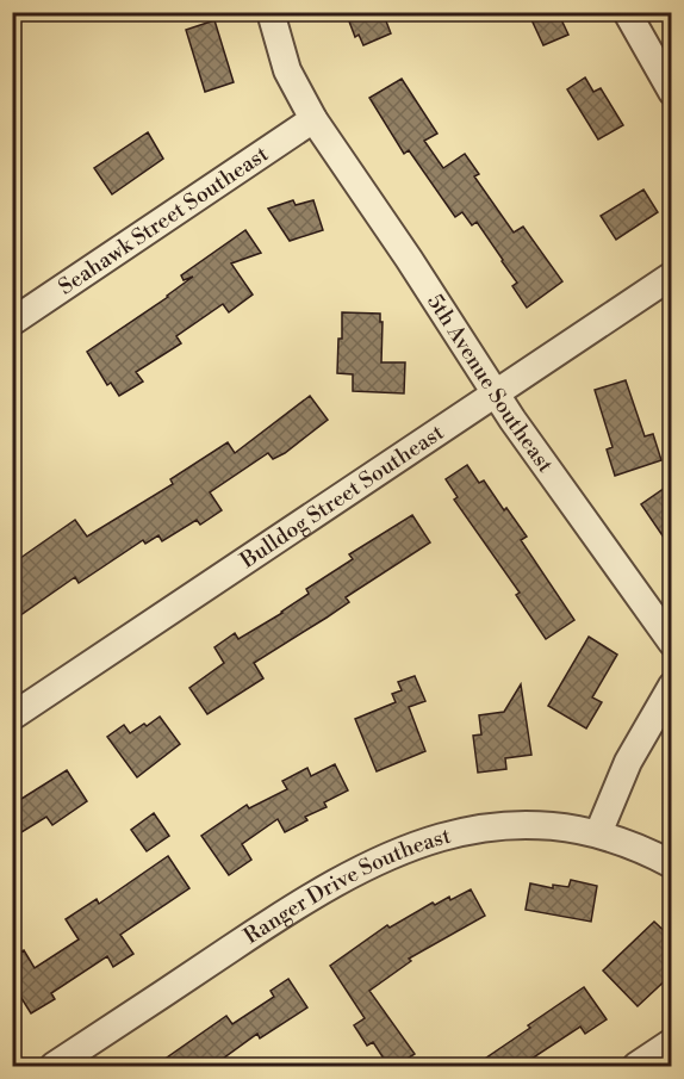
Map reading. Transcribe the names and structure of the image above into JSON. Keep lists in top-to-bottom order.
{
  "streets": {
    "street": [
      "Seahawk Street Southeast",
      "5th Avenue Southeast",
      "Bulldog Street Southeast",
      "Ranger Drive Southeast"
    ]
  },
  "crossings": [
    ["Seahawk Street Southeast", "5th Avenue Southeast"],
    ["5th Avenue Southeast", "Bulldog Street Southeast"]
  ]
}
